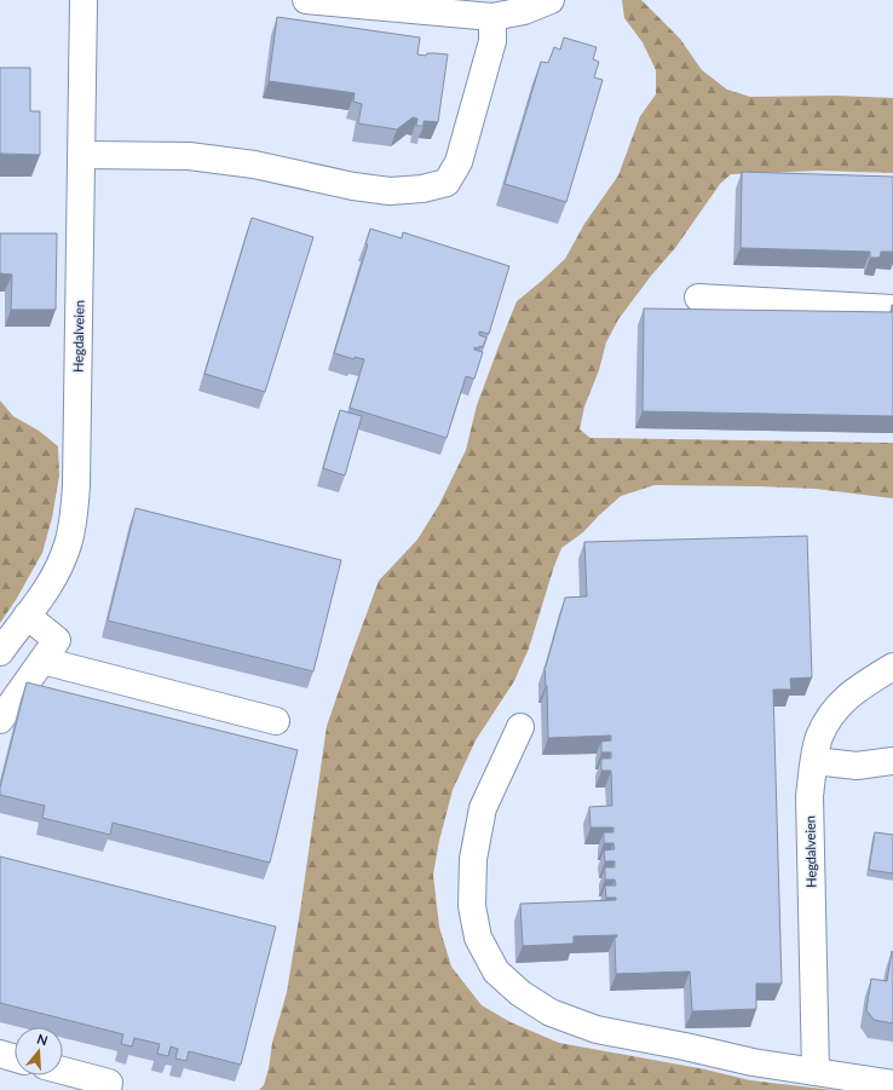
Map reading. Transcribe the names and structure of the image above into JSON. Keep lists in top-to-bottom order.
{
  "streets": {
    "street": ["Hegdalveien"]
  },
  "north": "top"
}
